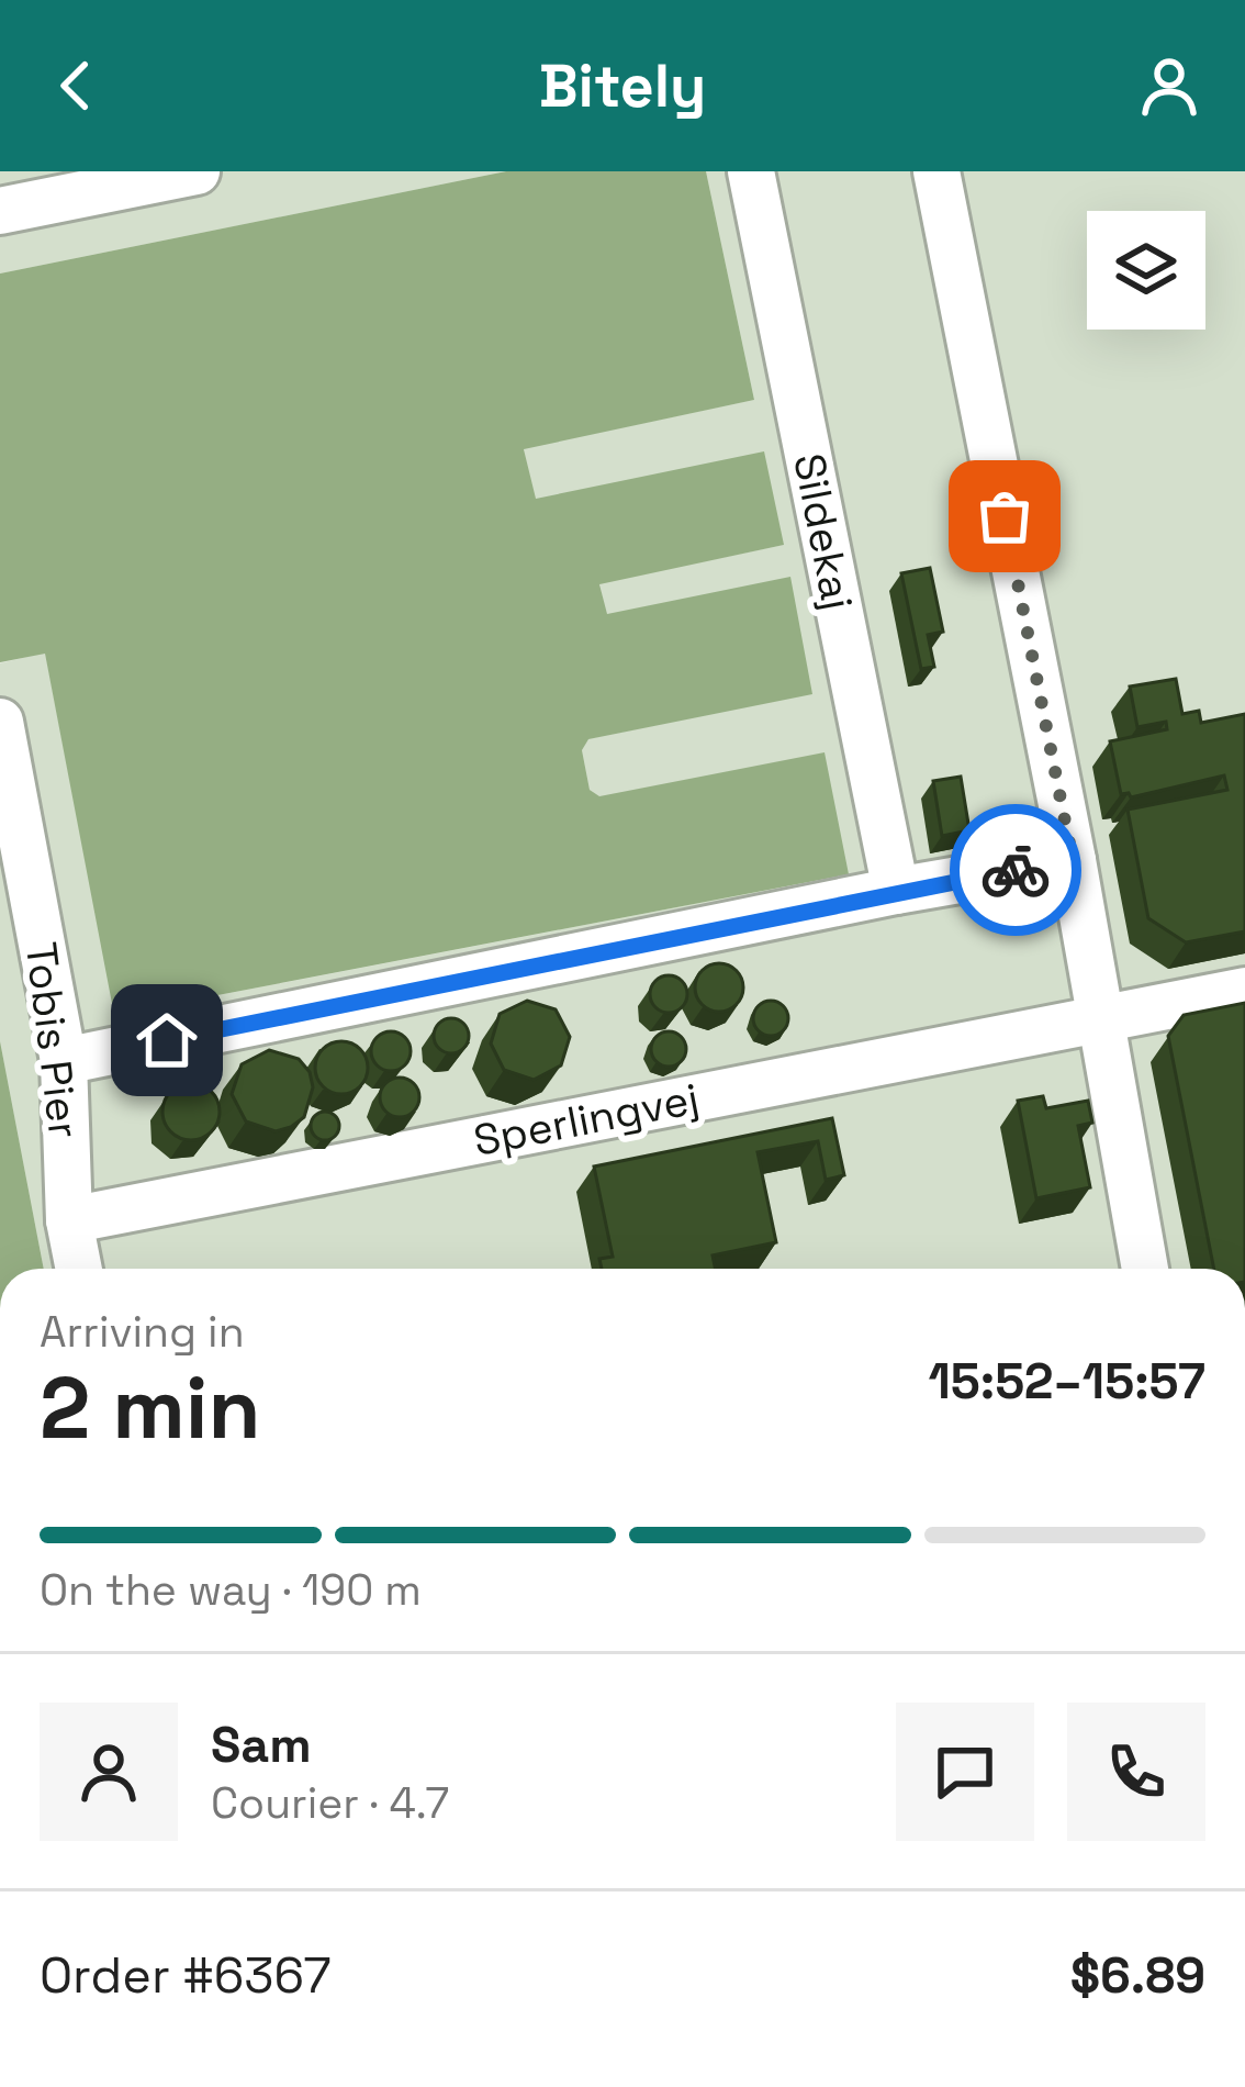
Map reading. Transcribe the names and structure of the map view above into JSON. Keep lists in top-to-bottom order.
{
  "streets": {
    "street": ["Sildekaj", "Tobis Pier", "Sperlingvej"]
  },
  "crossings": [
    ["Tobis Pier", "Sperlingvej"]
  ],
  "page": {
    "header": "Bitely",
    "heading": ["2 min", "Arriving in", "15:52–15:57"],
    "panel": [
      "Sam",
      "Courier · 4.7",
      "Order #6367",
      "$6.89"
    ],
    "bar": "On the way · 190 m"
  }
}
